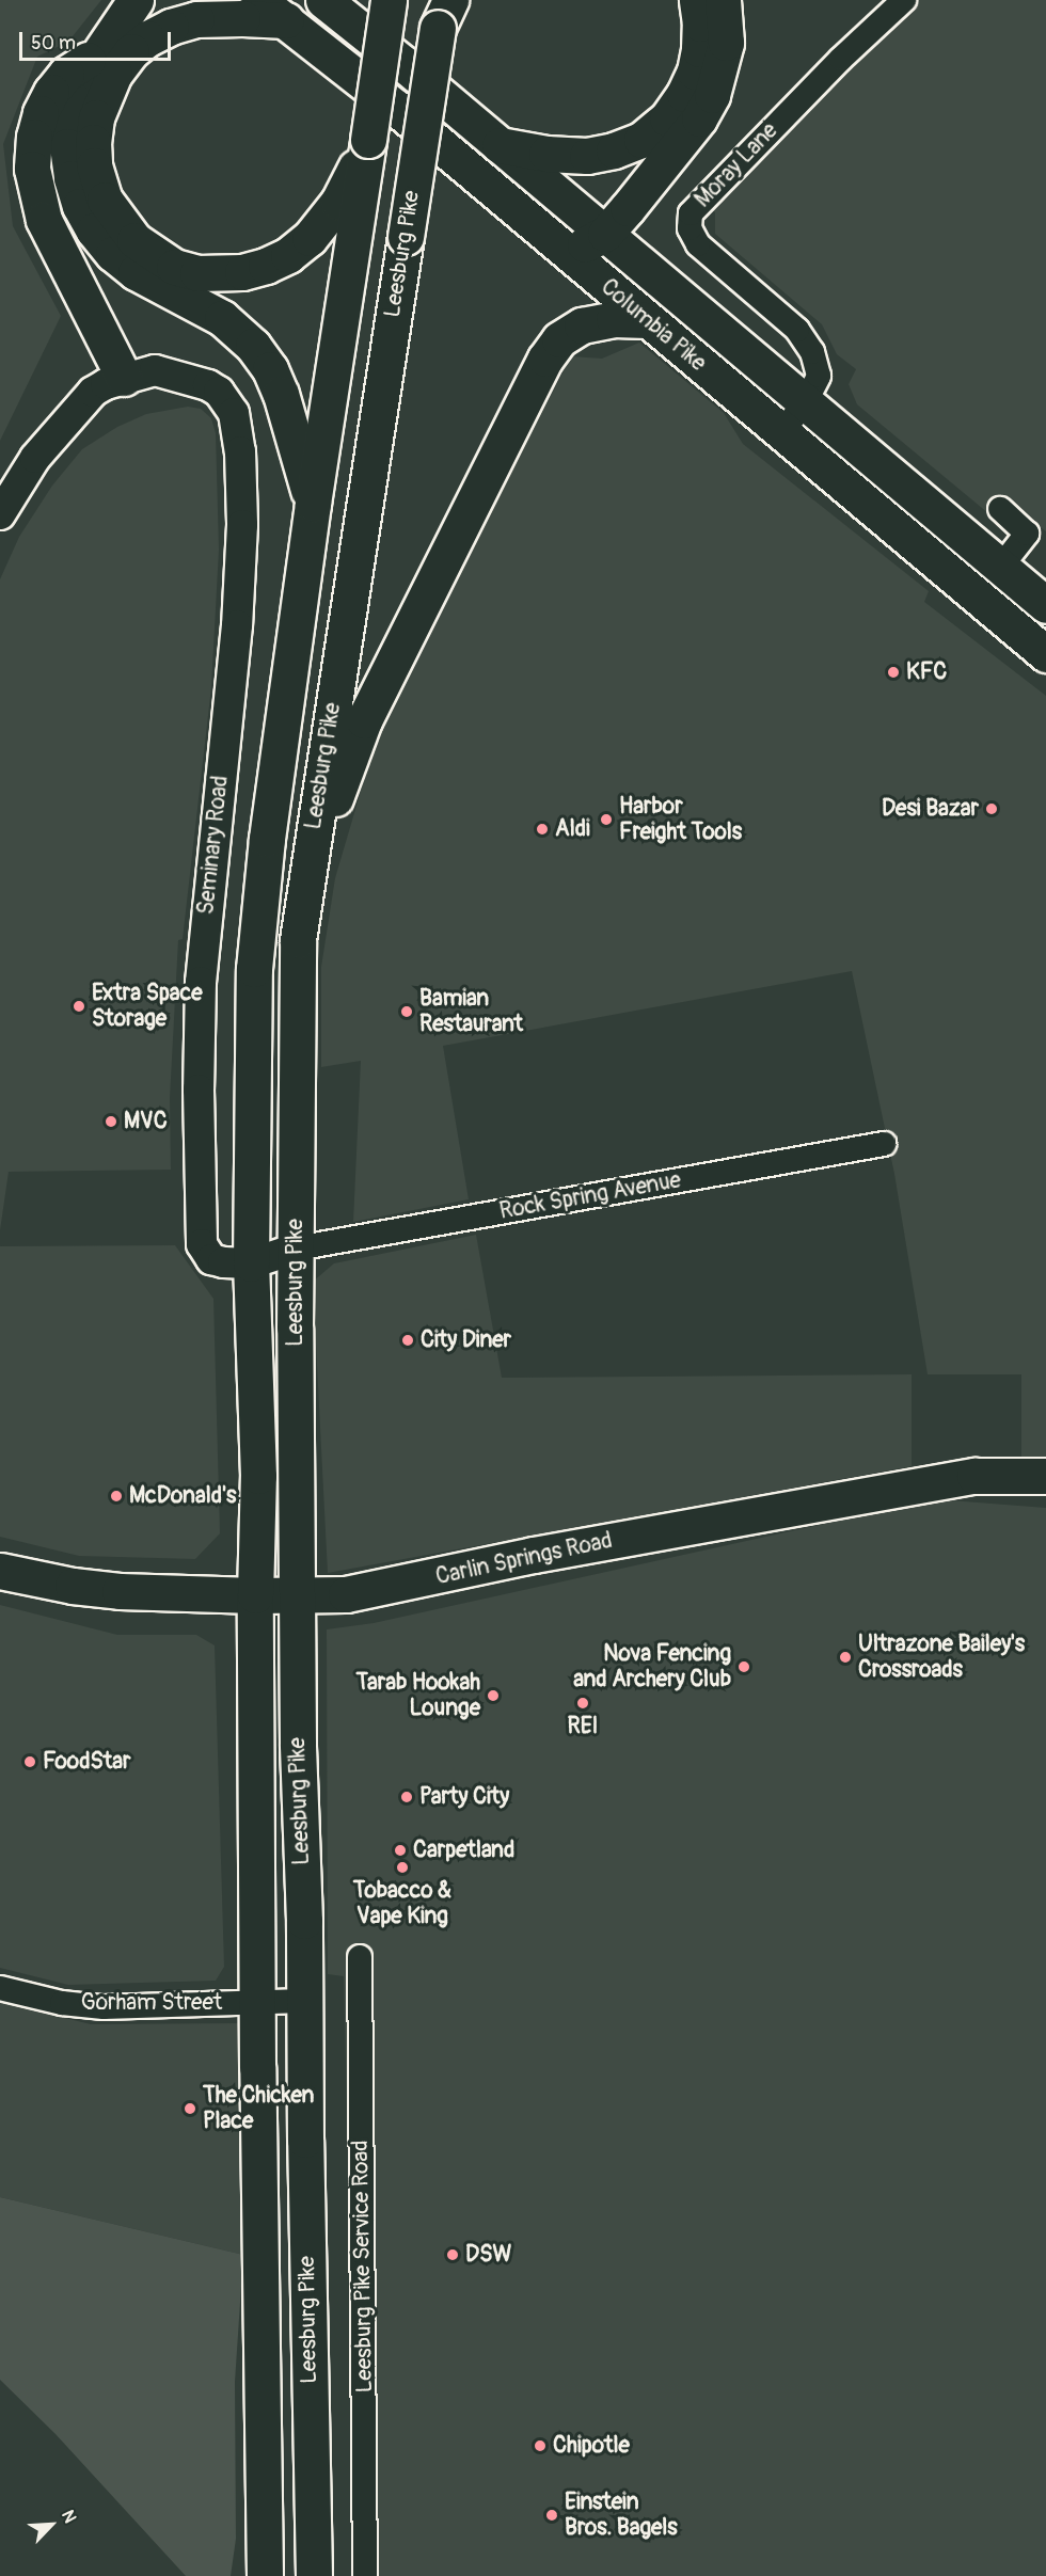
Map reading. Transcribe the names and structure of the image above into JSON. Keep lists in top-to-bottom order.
{
  "streets": {
    "main road": ["Leesburg Pike", "Columbia Pike", "Carlin Springs Road"],
    "street": [
      "Moray Lane",
      "Seminary Road",
      "Rock Spring Avenue",
      "Gorham Street",
      "Leesburg Pike Service Road"
    ]
  },
  "crossings": [
    ["Moray Lane", "Columbia Pike"],
    ["Leesburg Pike", "Seminary Road"],
    ["Leesburg Pike", "Rock Spring Avenue"],
    ["Leesburg Pike", "Carlin Springs Road"],
    ["Leesburg Pike", "Gorham Street"],
    ["Seminary Road", "Rock Spring Avenue"]
  ],
  "places": [
    "KFC",
    "Desi Bazar",
    "Harbor Freight Tools",
    "Aldi",
    "Extra Space Storage",
    "Bamian Restaurant",
    "MVC",
    "City Diner",
    "McDonald's",
    "Ultrazone Bailey's Crossroads",
    "Nova Fencing and Archery Club",
    "Tarab Hookah Lounge",
    "REI",
    "FoodStar",
    "Party City",
    "Carpetland",
    "Tobacco & Vape King",
    "The Chicken Place",
    "DSW",
    "Chipotle",
    "Einstein Bros. Bagels"
  ],
  "scale_bar": "50 m",
  "north": "top right"
}
